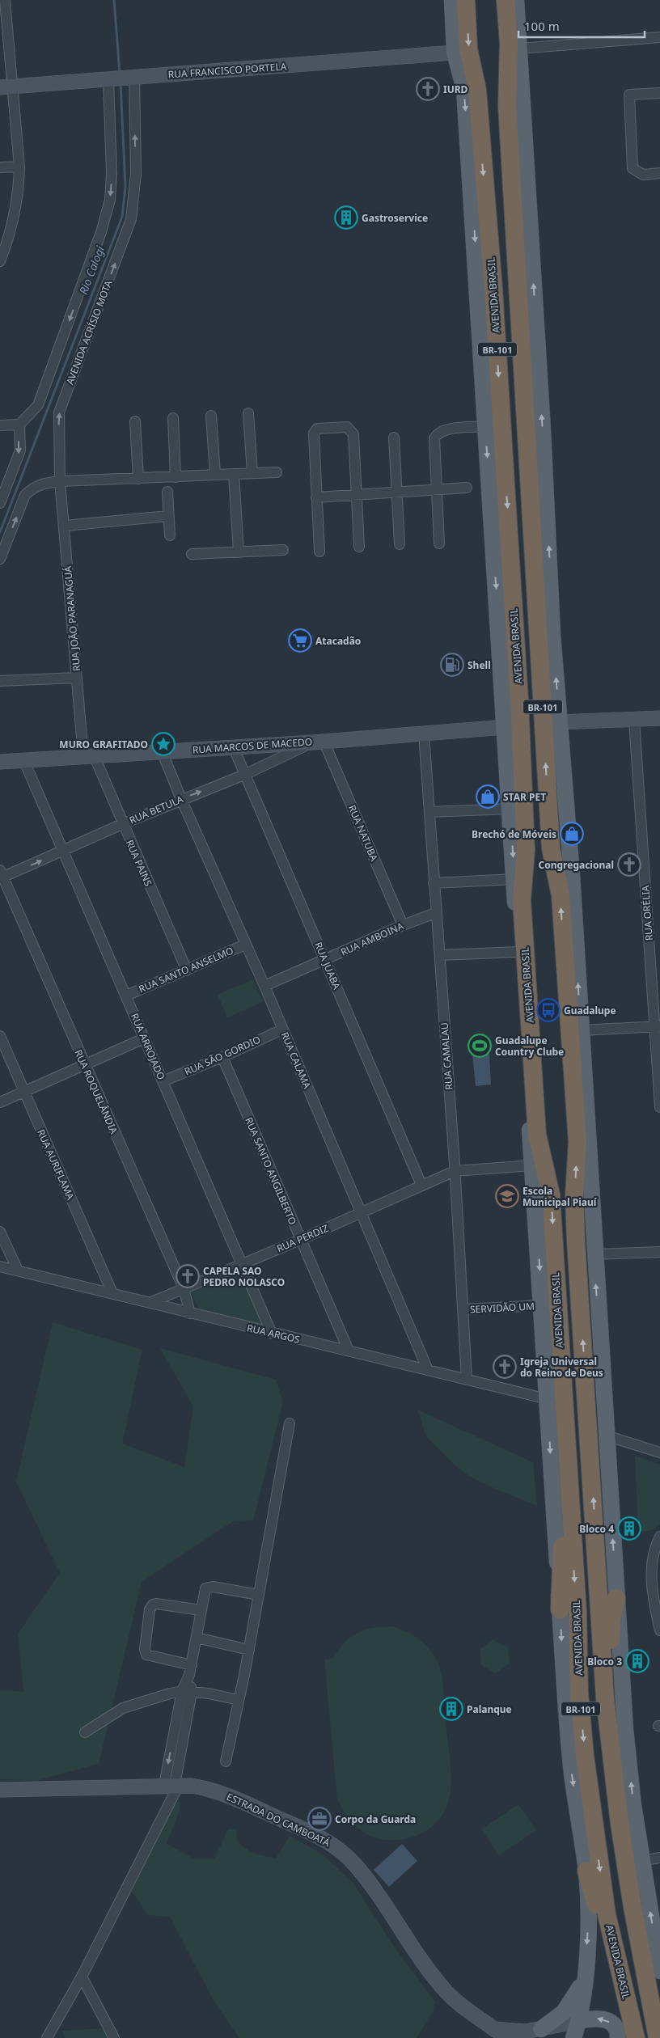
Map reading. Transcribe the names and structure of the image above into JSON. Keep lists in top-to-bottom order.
{
  "streets": {
    "highway": ["AVENIDA BRASIL", "BR-101"],
    "main road": ["RUA FRANCISCO PORTELA", "RUA MARCOS DE MACEDO", "ESTRADA DO CAMBOATÁ"],
    "street": [
      "AVENIDA ACRÍSIO MOTA",
      "RUA JOÃO PARANAGUÁ",
      "RUA BETULA",
      "RUA NATUBA",
      "RUA PAINS",
      "RUA ORÉLIA",
      "RUA AMBOINA",
      "RUA JUABA",
      "RUA SANTO ANSELMO",
      "RUA ARROJADO",
      "RUA SÃO GORDIO",
      "RUA CAMALAU",
      "RUA CALAMA",
      "RUA ROQUELÂNDIA",
      "RUA AURIFLAMA",
      "RUA SANTO ANGILBERTO",
      "RUA PERDIZ",
      "SERVIDÃO UM",
      "RUA ARGOS"
    ]
  },
  "crossings": [
    ["RUA FRANCISCO PORTELA", "AVENIDA BRASIL"],
    ["RUA FRANCISCO PORTELA", "AVENIDA ACRÍSIO MOTA"],
    ["AVENIDA BRASIL", "RUA MARCOS DE MACEDO"],
    ["AVENIDA BRASIL", "RUA PERDIZ"],
    ["AVENIDA BRASIL", "SERVIDÃO UM"],
    ["AVENIDA BRASIL", "RUA ARGOS"],
    ["AVENIDA ACRÍSIO MOTA", "RUA JOÃO PARANAGUÁ"],
    ["RUA JOÃO PARANAGUÁ", "RUA MARCOS DE MACEDO"],
    ["RUA JOÃO PARANAGUÁ", "RUA PAINS"],
    ["RUA MARCOS DE MACEDO", "RUA BETULA"],
    ["RUA MARCOS DE MACEDO", "RUA NATUBA"],
    ["RUA MARCOS DE MACEDO", "RUA PAINS"],
    ["RUA MARCOS DE MACEDO", "RUA JUABA"],
    ["RUA MARCOS DE MACEDO", "RUA ARROJADO"],
    ["RUA MARCOS DE MACEDO", "RUA CAMALAU"],
    ["RUA MARCOS DE MACEDO", "RUA CALAMA"],
    ["RUA BETULA", "RUA NATUBA"],
    ["RUA BETULA", "RUA PAINS"],
    ["RUA BETULA", "RUA JUABA"],
    ["RUA BETULA", "RUA ARROJADO"],
    ["RUA BETULA", "RUA CALAMA"],
    ["RUA BETULA", "RUA ROQUELÂNDIA"],
    ["RUA NATUBA", "RUA AMBOINA"],
    ["RUA PAINS", "RUA SANTO ANSELMO"],
    ["RUA AMBOINA", "RUA JUABA"],
    ["RUA AMBOINA", "RUA CAMALAU"],
    ["RUA AMBOINA", "RUA CALAMA"],
    ["RUA JUABA", "RUA PERDIZ"],
    ["RUA SANTO ANSELMO", "RUA ARROJADO"],
    ["RUA SANTO ANSELMO", "RUA CALAMA"],
    ["RUA ARROJADO", "RUA SÃO GORDIO"],
    ["RUA ARROJADO", "RUA PERDIZ"],
    ["RUA ARROJADO", "RUA ARGOS"],
    ["RUA SÃO GORDIO", "RUA CALAMA"],
    ["RUA SÃO GORDIO", "RUA SANTO ANGILBERTO"],
    ["RUA CAMALAU", "RUA PERDIZ"],
    ["RUA CAMALAU", "SERVIDÃO UM"],
    ["RUA CAMALAU", "RUA ARGOS"],
    ["RUA CALAMA", "RUA PERDIZ"],
    ["RUA CALAMA", "RUA ARGOS"],
    ["RUA ROQUELÂNDIA", "RUA PERDIZ"],
    ["RUA ROQUELÂNDIA", "RUA ARGOS"],
    ["RUA AURIFLAMA", "RUA ARGOS"],
    ["RUA SANTO ANGILBERTO", "RUA PERDIZ"],
    ["RUA SANTO ANGILBERTO", "RUA ARGOS"],
    ["RUA PERDIZ", "RUA ARGOS"]
  ],
  "one_way": ["RUA BETULA"],
  "water": ["Rio Calogi"],
  "places": {
    "church": [
      "IURD",
      "Congregacional",
      "CAPELA SAO PEDRO NOLASCO",
      "Igreja Universal do Reino de Deus"
    ],
    "building": [
      "Gastroservice",
      "Bloco 4",
      "Bloco 3",
      "Palanque"
    ],
    "supermarket": ["Atacadão"],
    "fuel station": ["Shell"],
    "place": ["MURO GRAFITADO"],
    "shop": ["STAR PET", "Brechó de Móveis"],
    "bus stop": ["Guadalupe"],
    "sports": ["Guadalupe Country Clube"],
    "school or university": ["Escola Municipal Piauí"],
    "office": ["Corpo da Guarda"]
  },
  "scale_bar": "100 m"
}
